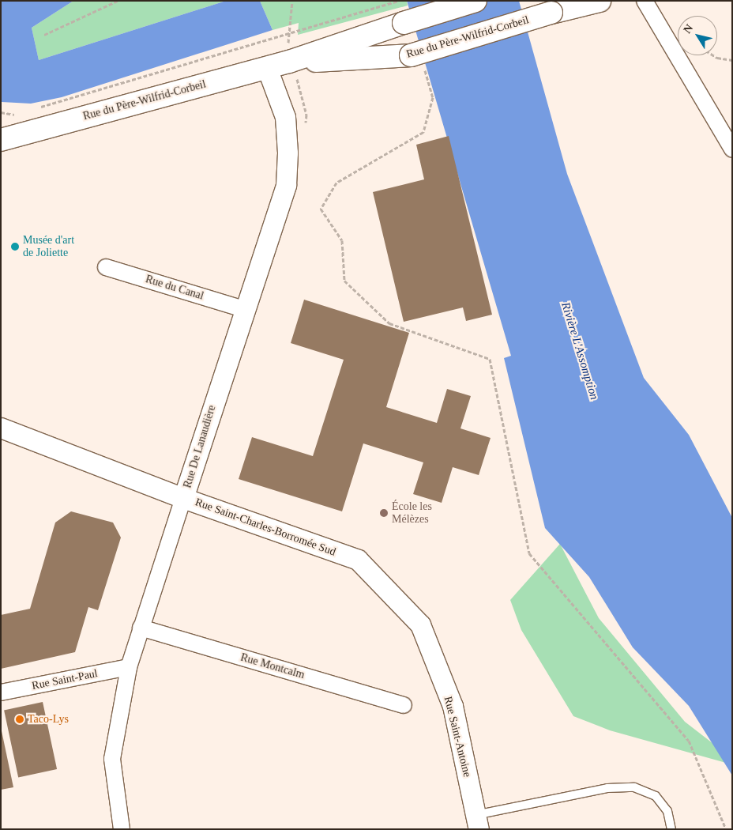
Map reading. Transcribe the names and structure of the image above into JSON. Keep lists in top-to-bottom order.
{
  "streets": {
    "main road": ["Rue du Père-Wilfrid-Corbeil"],
    "street": [
      "Rue du Canal",
      "Rue De Lanaudière",
      "Rue Saint-Charles-Borromée Sud",
      "Rue Montcalm",
      "Rue Saint-Paul",
      "Rue Saint-Antoine"
    ]
  },
  "crossings": [
    ["Rue du Père-Wilfrid-Corbeil", "Rue De Lanaudière"],
    ["Rue du Canal", "Rue De Lanaudière"],
    ["Rue De Lanaudière", "Rue Saint-Charles-Borromée Sud"],
    ["Rue De Lanaudière", "Rue Montcalm"],
    ["Rue De Lanaudière", "Rue Saint-Paul"],
    ["Rue Saint-Charles-Borromée Sud", "Rue Saint-Antoine"]
  ],
  "water": ["Rivière L'Assomption"],
  "places": ["Musée d'art de Joliette", "École les Mélèzes", "Taco-Lys"],
  "north": "top left"
}
